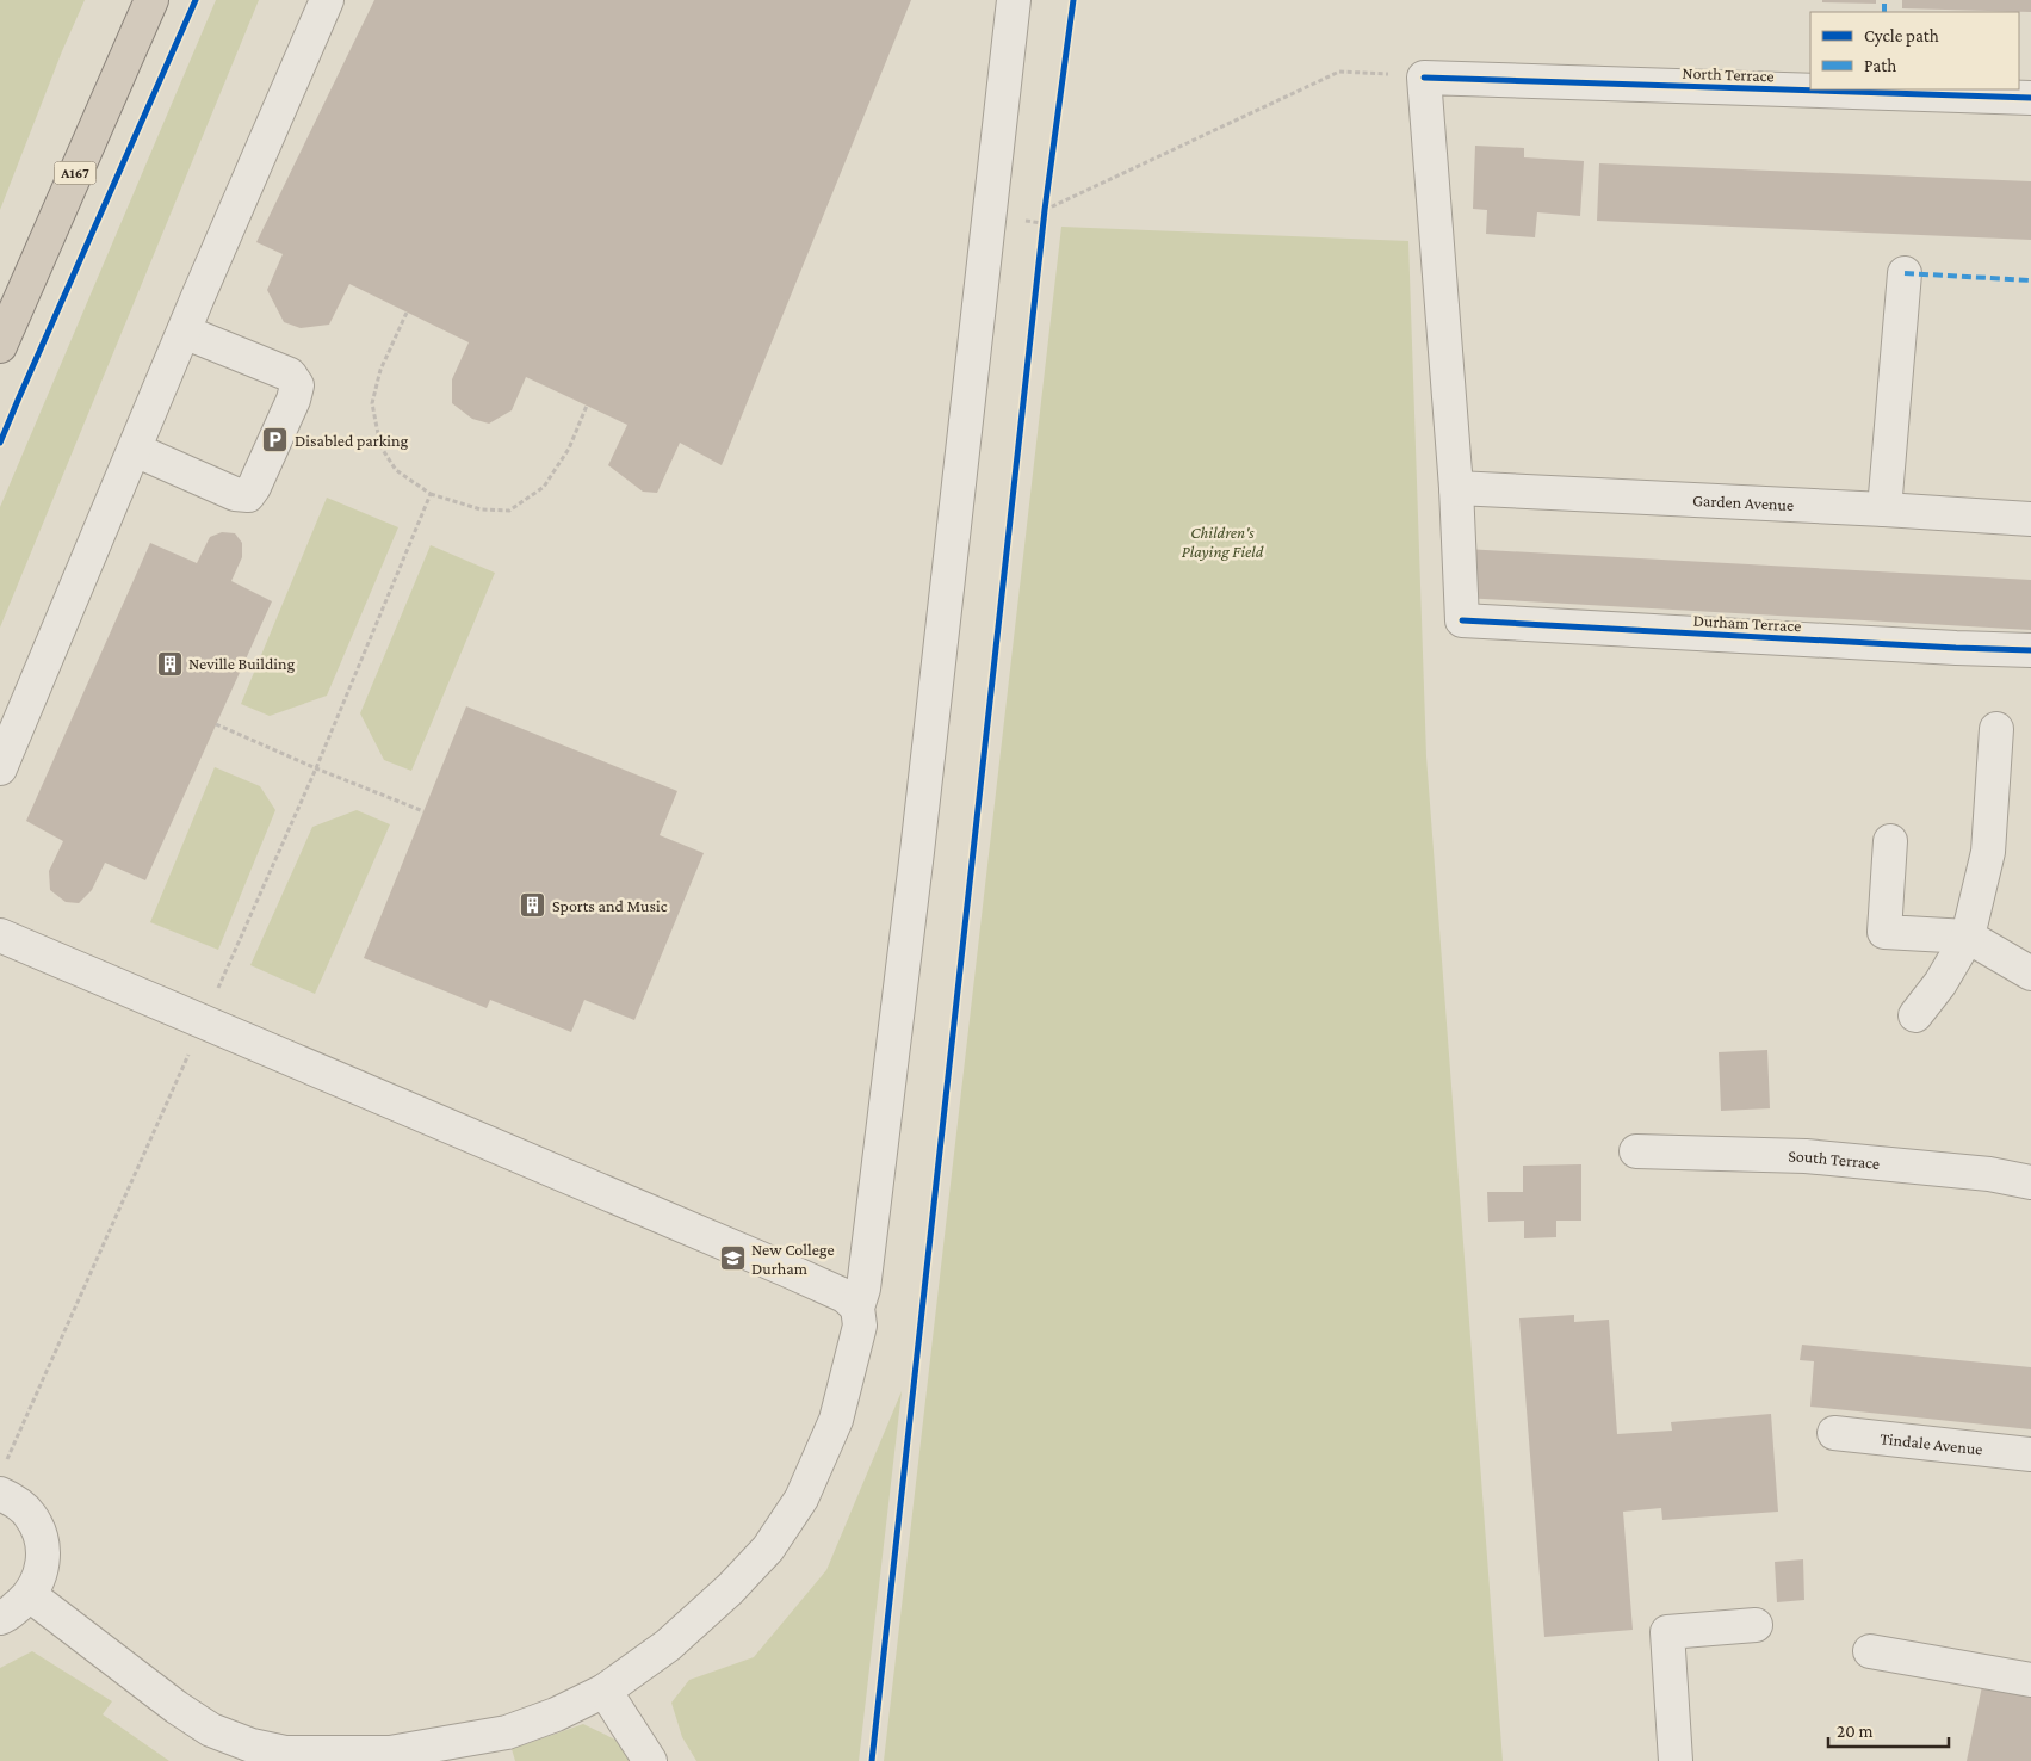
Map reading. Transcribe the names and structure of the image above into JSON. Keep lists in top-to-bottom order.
{
  "streets": {
    "highway": ["A167"],
    "street": [
      "North Terrace",
      "Garden Avenue",
      "Durham Terrace",
      "South Terrace",
      "Tindale Avenue"
    ]
  },
  "crossings": [
    ["Garden Avenue", "Durham Terrace"]
  ],
  "parks": ["Children's Playing Field"],
  "places": {
    "parking": ["Disabled parking"],
    "building": ["Neville Building", "Sports and Music"],
    "school or university": ["New College Durham"]
  },
  "legend": ["Cycle path", "Path"],
  "scale_bar": "20 m"
}
